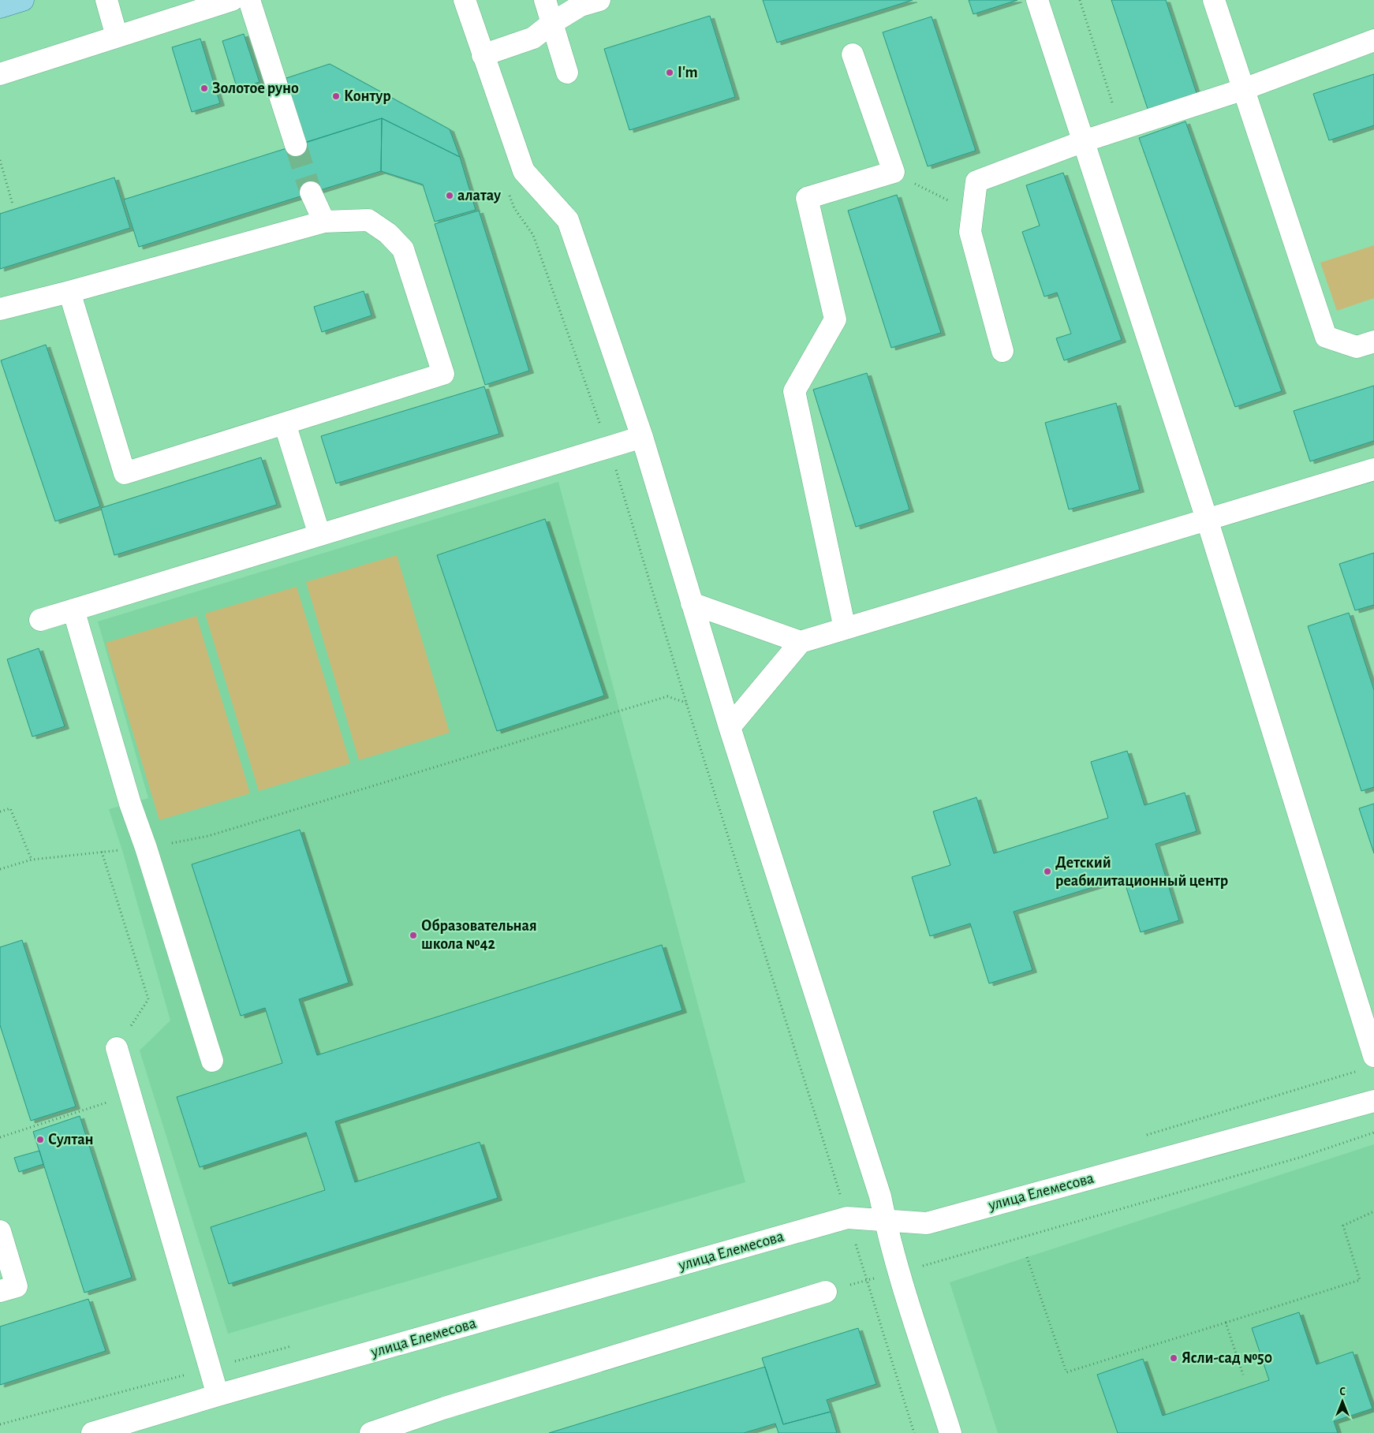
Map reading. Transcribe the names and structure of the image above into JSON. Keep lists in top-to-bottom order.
{
  "streets": {
    "street": ["улица Елемесова"]
  },
  "places": [
    "I'm",
    "Золотое руно",
    "Контур",
    "алатау",
    "Детский реабилитационный центр",
    "Образовательная школа №42",
    "Султан",
    "Ясли-сад №50"
  ],
  "north": "top"
}
